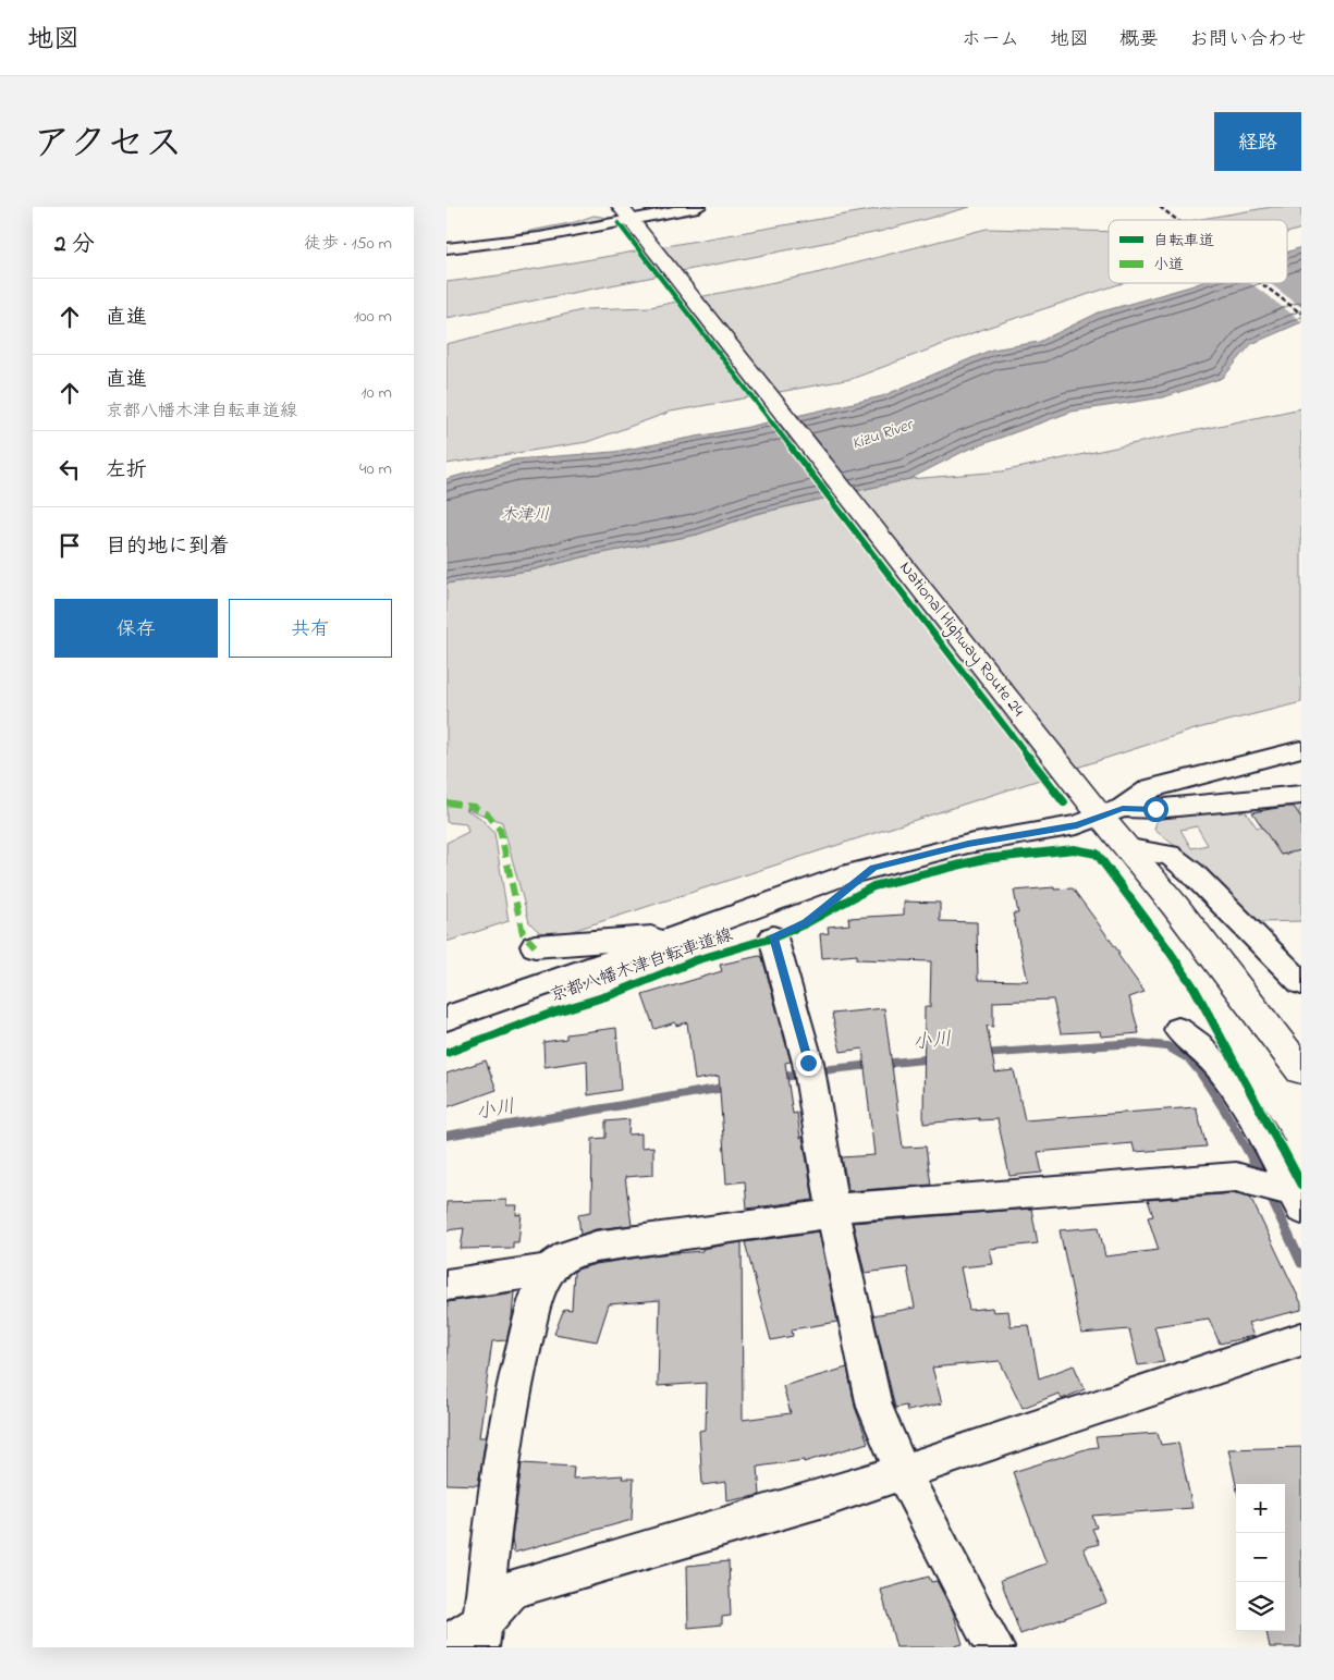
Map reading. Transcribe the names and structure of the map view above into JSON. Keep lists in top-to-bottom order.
{
  "streets": {
    "highway": ["National Highway Route 24"],
    "cycle path": ["京都八幡木津自転車道線"]
  },
  "water": ["Kizu River", "木津川", "小川"],
  "legend": ["自転車道", "小道"],
  "page": {
    "header": "地図",
    "nav": [
      "ホーム",
      "地図",
      "概要",
      "お問い合わせ"
    ],
    "title": "アクセス",
    "buttons": [
      "経路",
      ["保存", "共有"]
    ],
    "heading": ["2 分", "徒歩 · 150 m"],
    "list": [
      ["直進", "100 m"],
      ["直進", "京都八幡木津自転車道線", "10 m"],
      ["左折", "40 m"],
      "目的地に到着"
    ],
    "map_buttons": ["+", "−"]
  }
}
